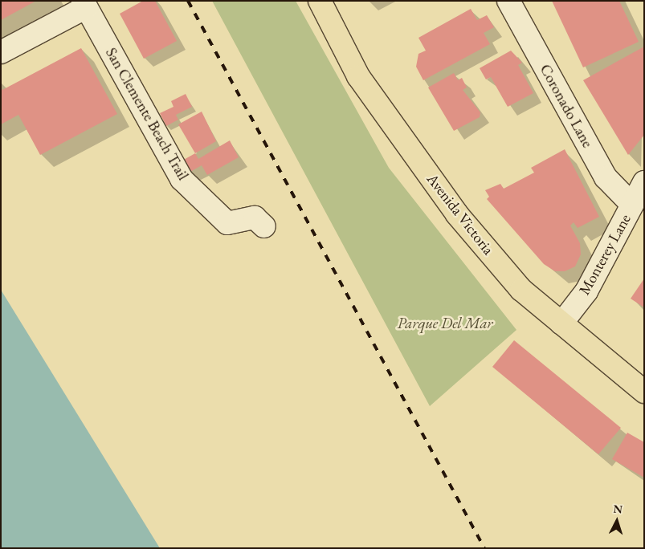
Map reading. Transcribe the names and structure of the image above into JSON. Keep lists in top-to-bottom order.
{
  "streets": {
    "main road": ["Avenida Victoria"],
    "street": ["Coronado Lane", "San Clemente Beach Trail", "Monterey Lane"]
  },
  "crossings": [
    ["Coronado Lane", "Monterey Lane"],
    ["Avenida Victoria", "Monterey Lane"]
  ],
  "parks": ["Parque Del Mar"],
  "north": "top"
}
